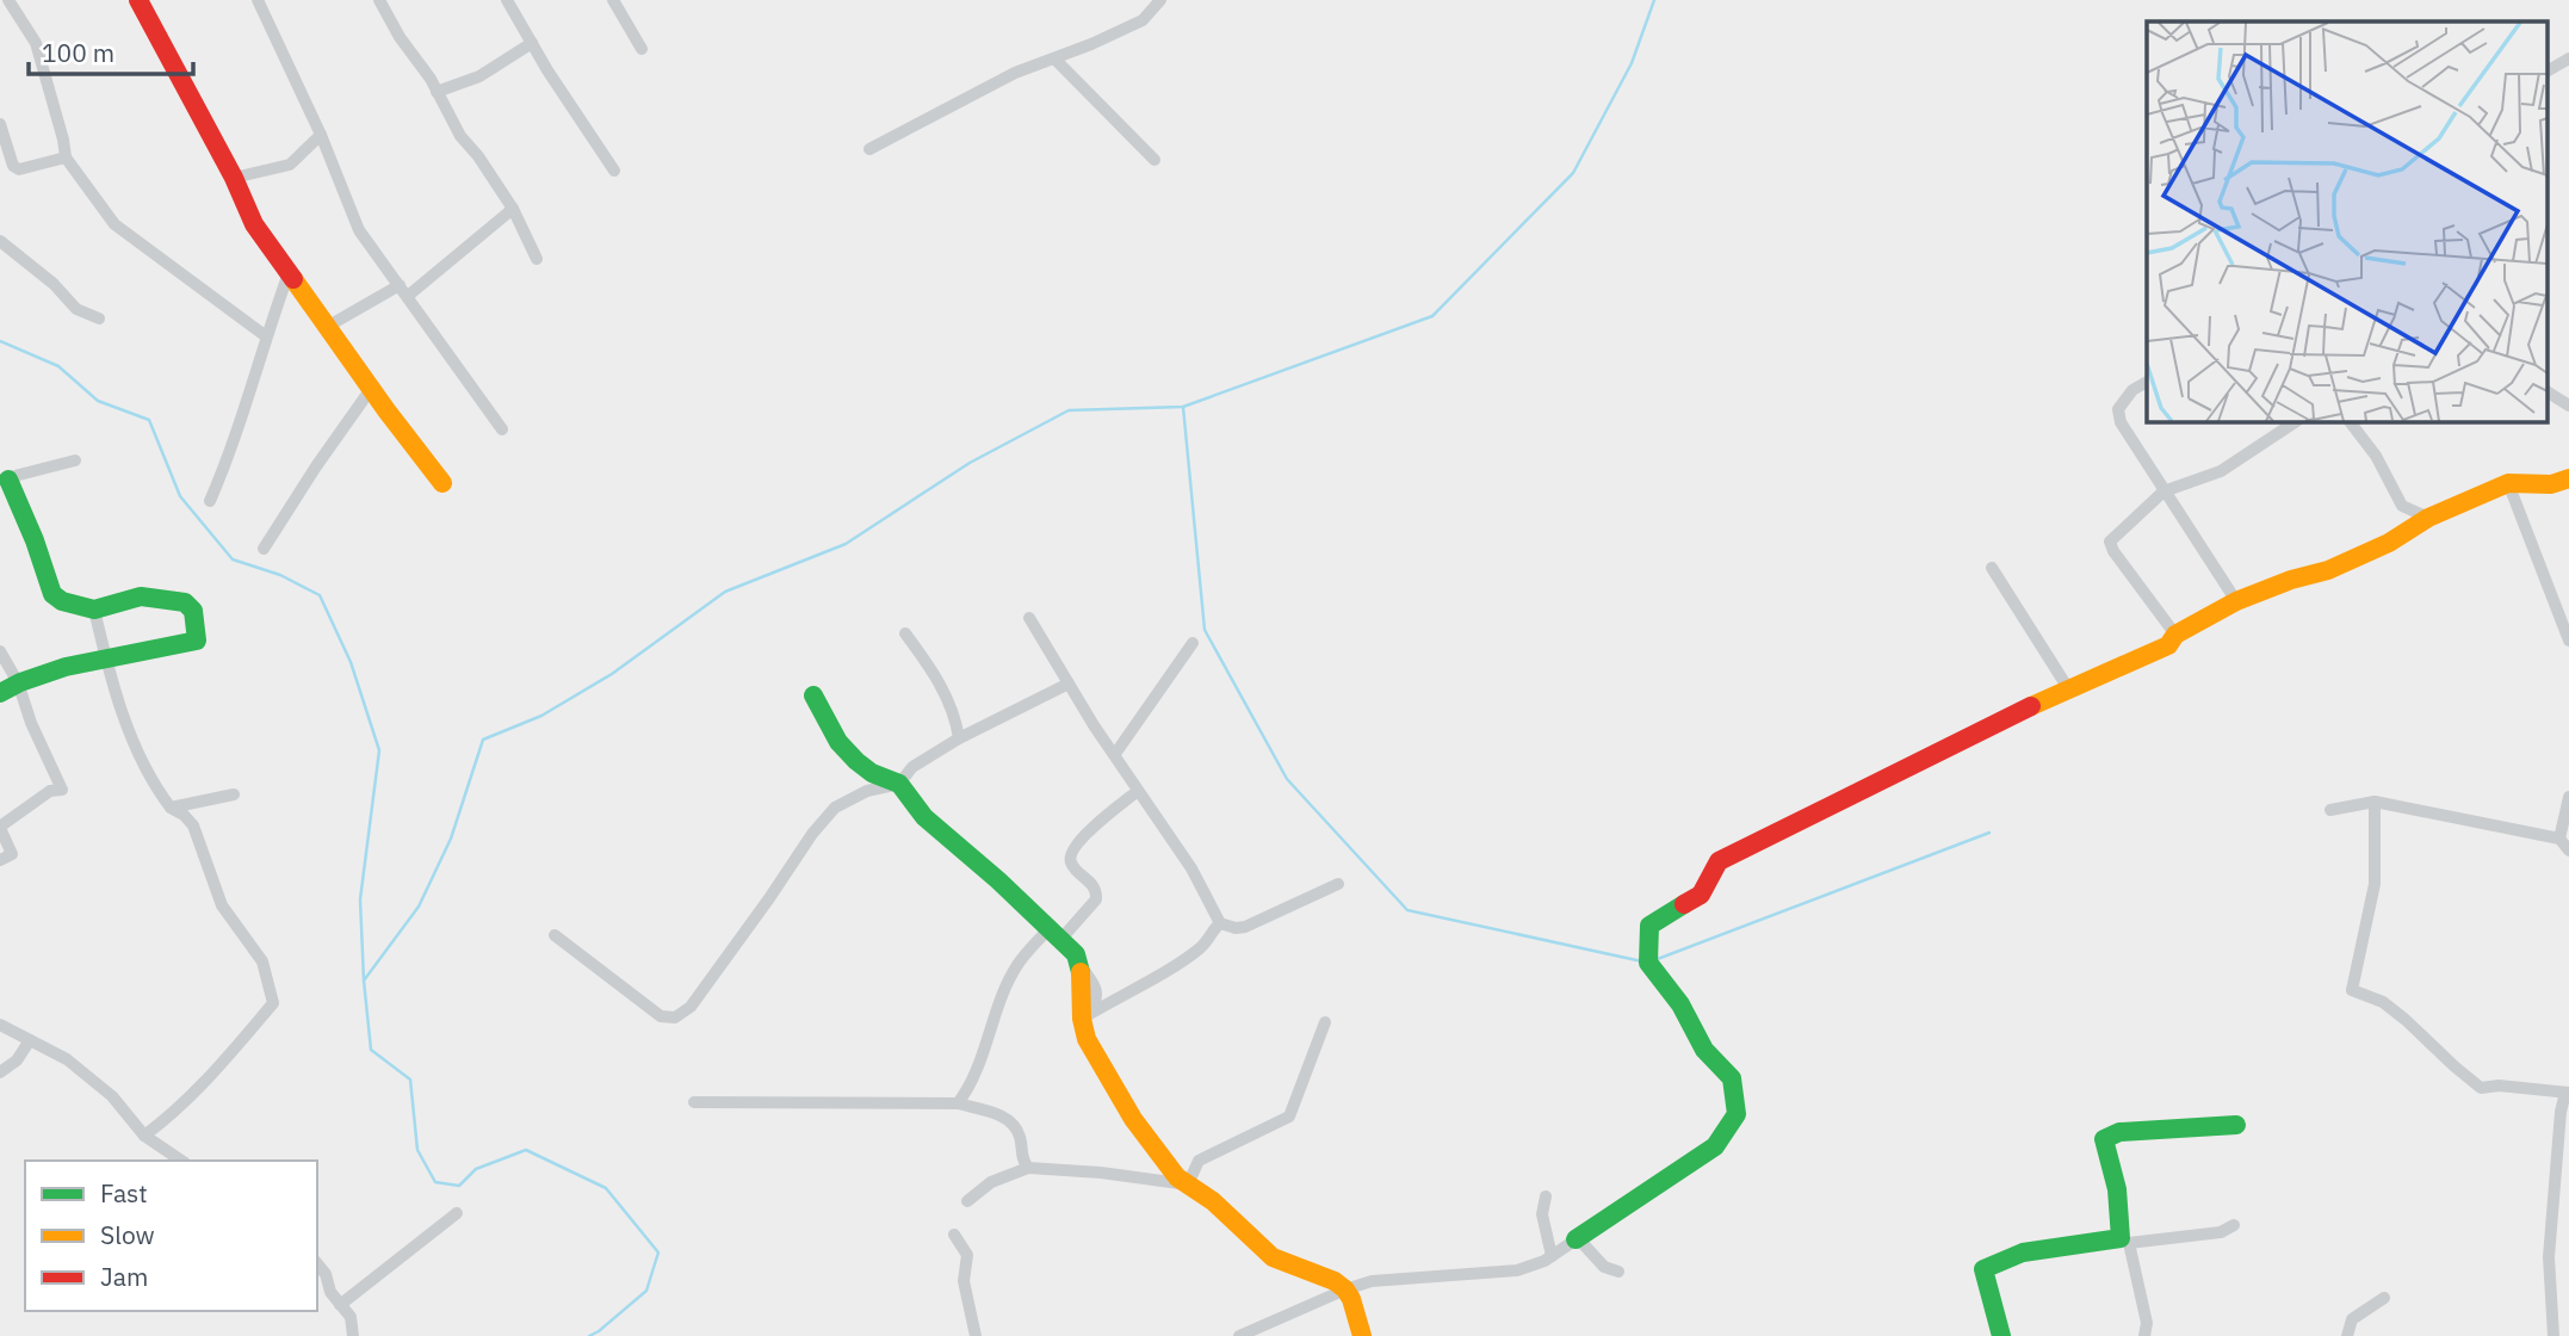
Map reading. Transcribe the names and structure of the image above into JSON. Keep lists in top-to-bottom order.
{
  "legend": ["Fast", "Slow", "Jam"],
  "scale_bar": "100 m"
}
